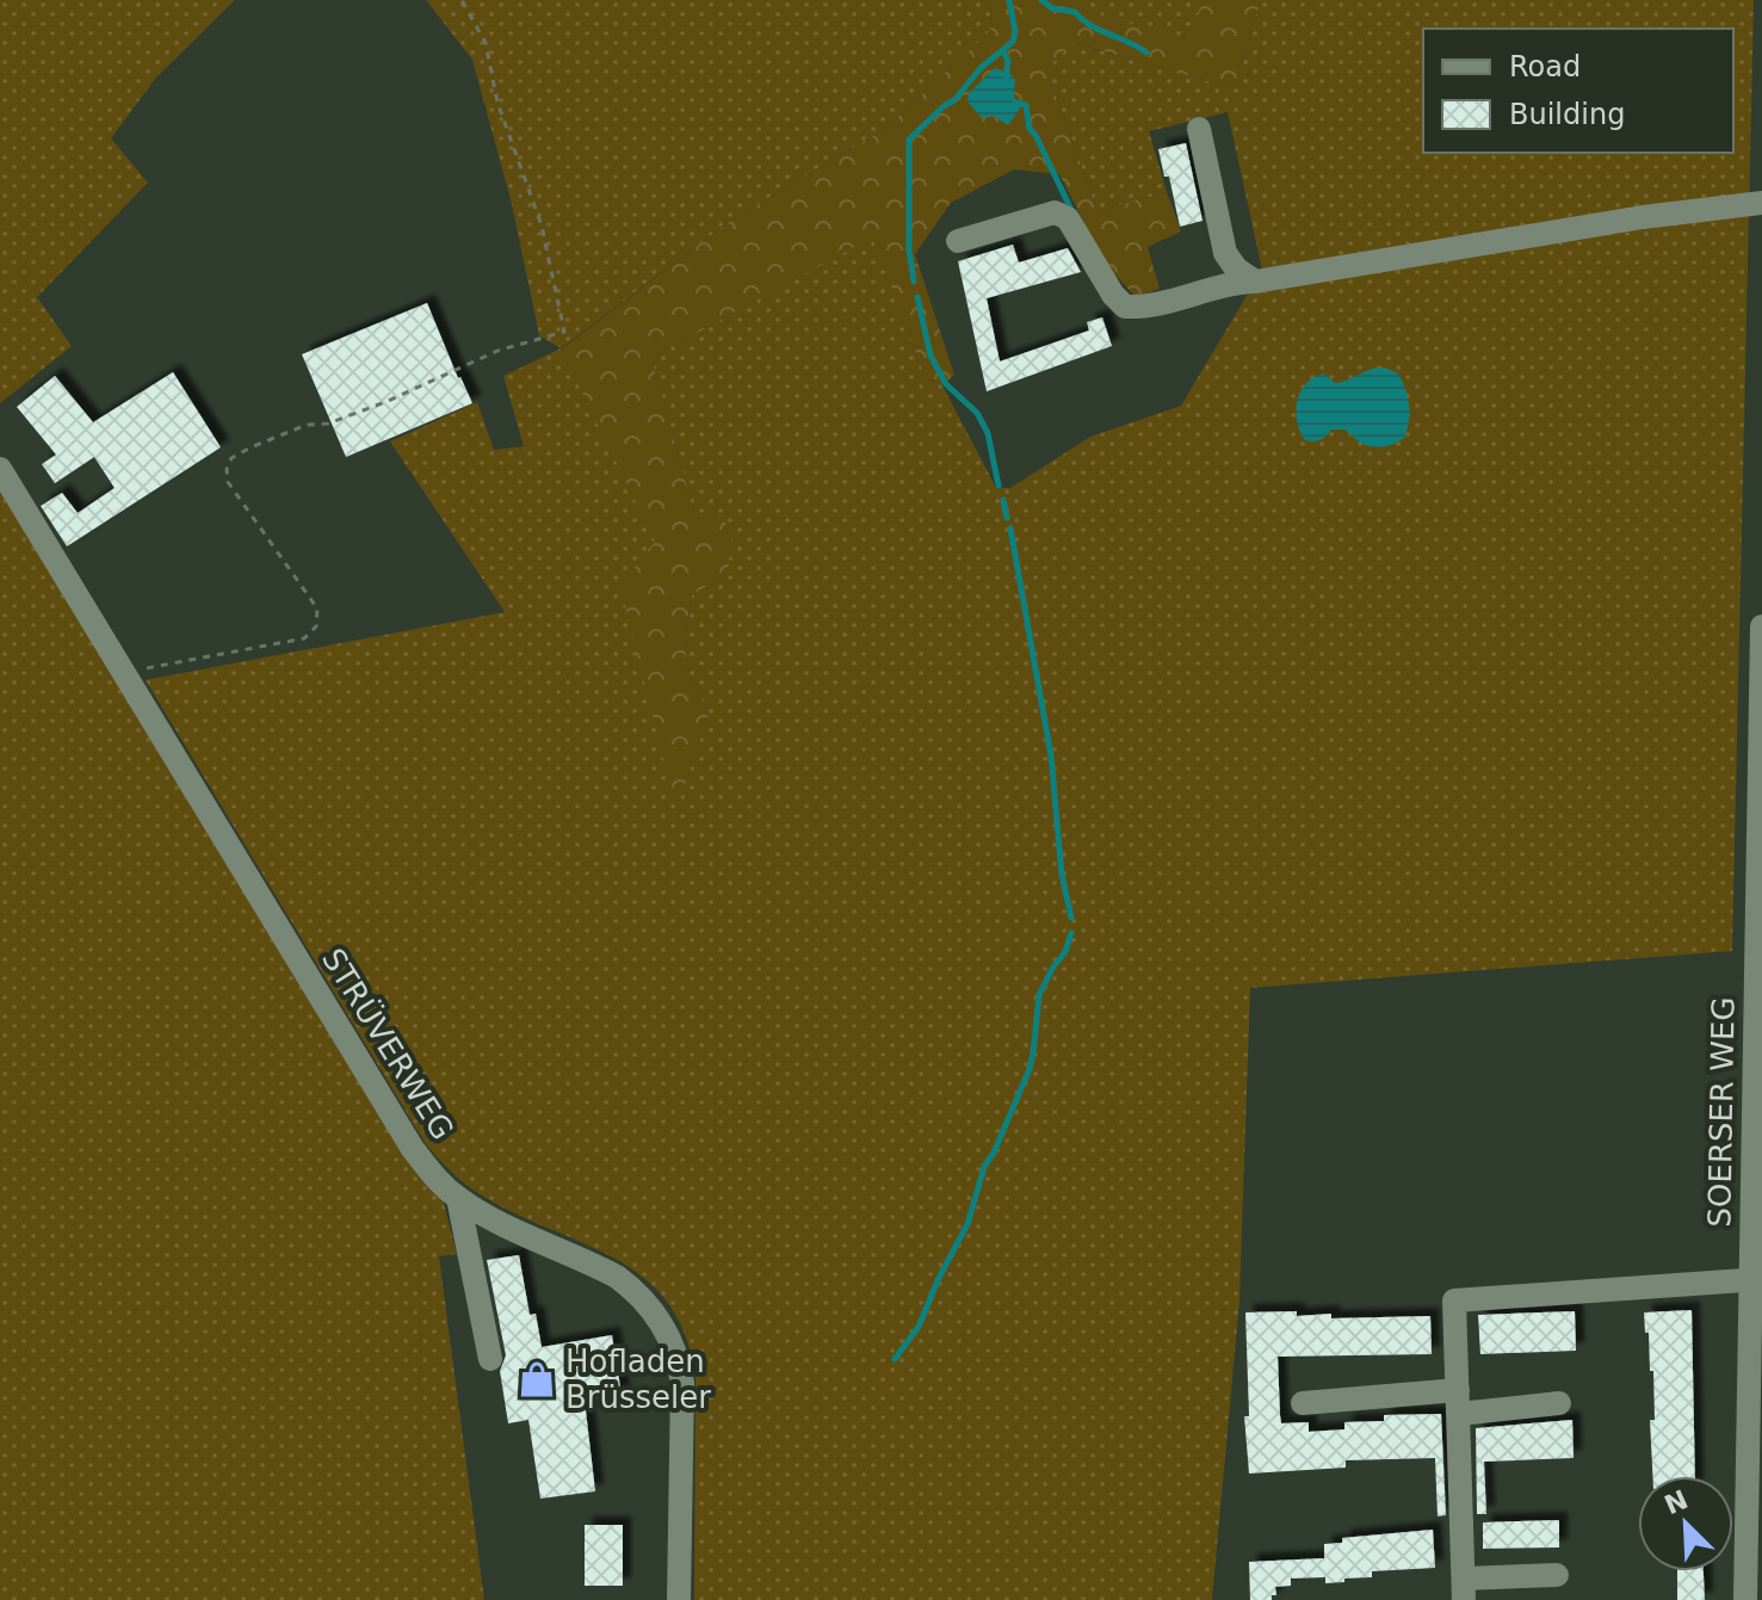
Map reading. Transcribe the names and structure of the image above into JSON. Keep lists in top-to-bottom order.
{
  "streets": {
    "street": ["STRÜVERWEG", "SOERSER WEG"]
  },
  "places": {
    "shop": ["Hofladen Brüsseler"]
  },
  "legend": ["Road", "Building"],
  "north": "top left"
}
